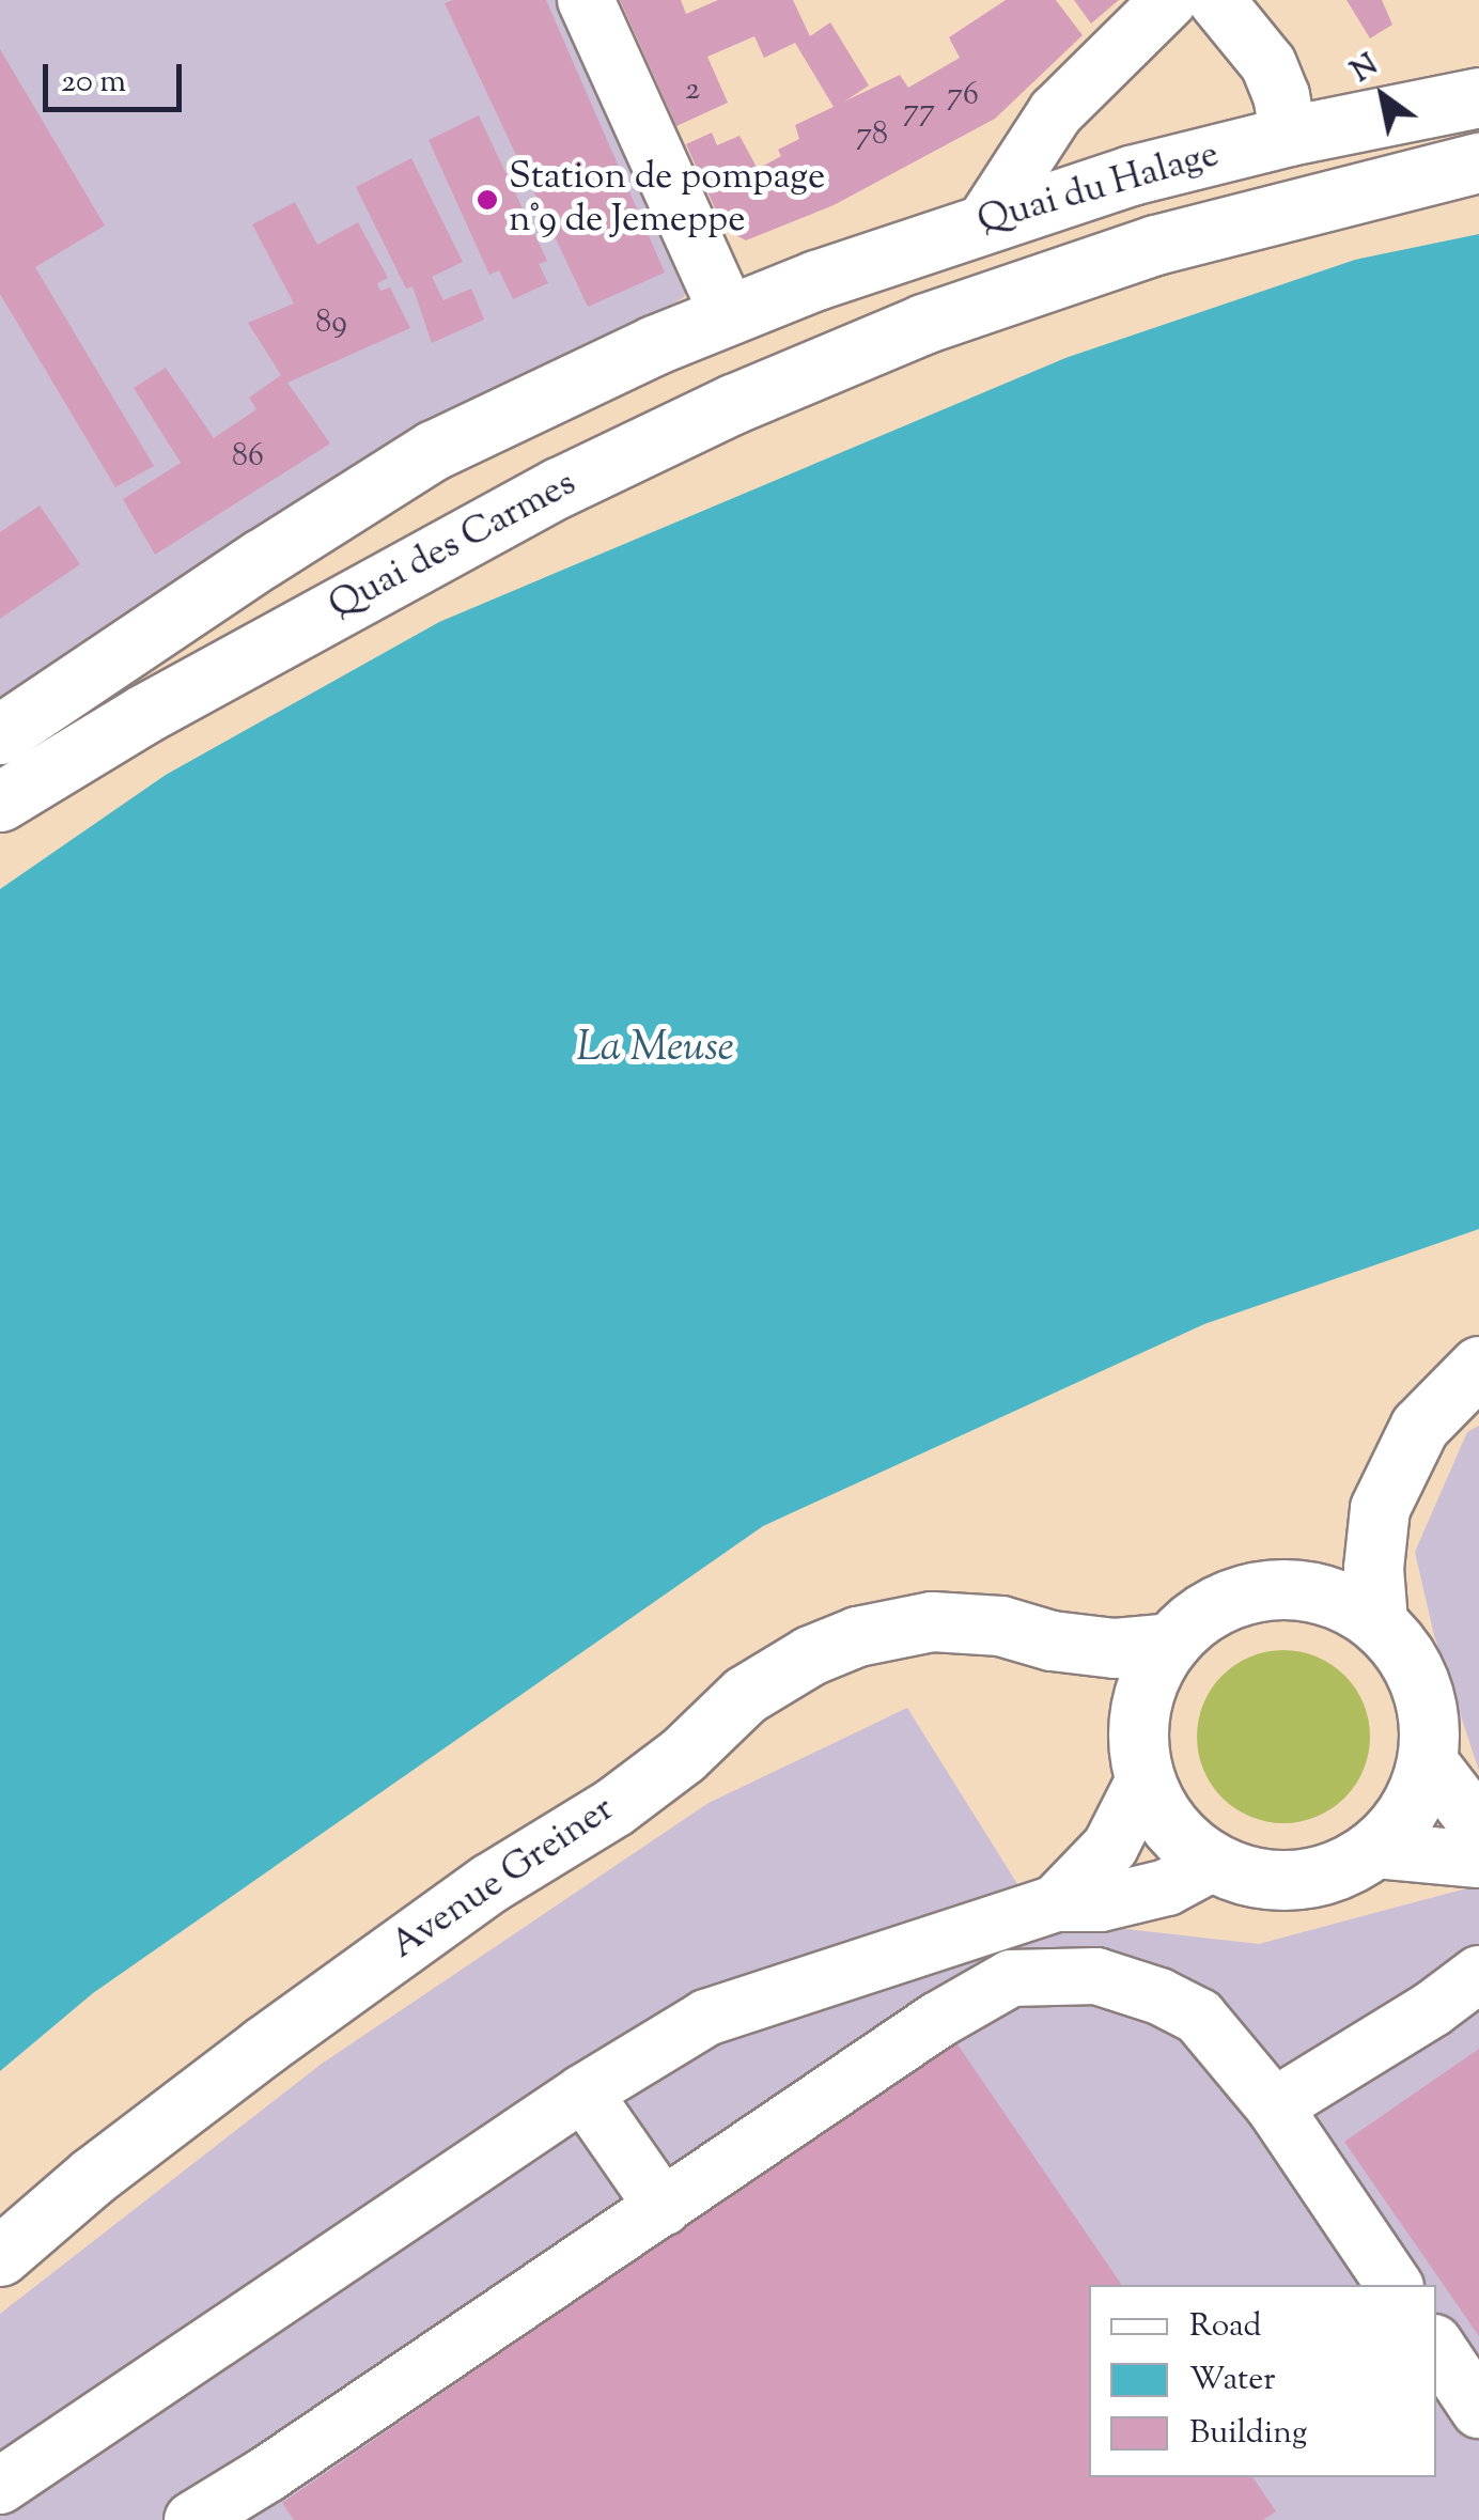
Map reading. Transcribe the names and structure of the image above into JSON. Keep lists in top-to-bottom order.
{
  "streets": {
    "main road": ["Quai du Halage", "Quai des Carmes", "Avenue Greiner"]
  },
  "crossings": [
    ["Quai du Halage", "Quai des Carmes"]
  ],
  "water": ["La Meuse"],
  "places": ["Station de pompage n°9 de Jemeppe"],
  "house_numbers": [
    "2",
    "76",
    "77",
    "78",
    "89",
    "86"
  ],
  "legend": ["Road", "Water", "Building"],
  "scale_bar": "20 m",
  "north": "top left"
}
